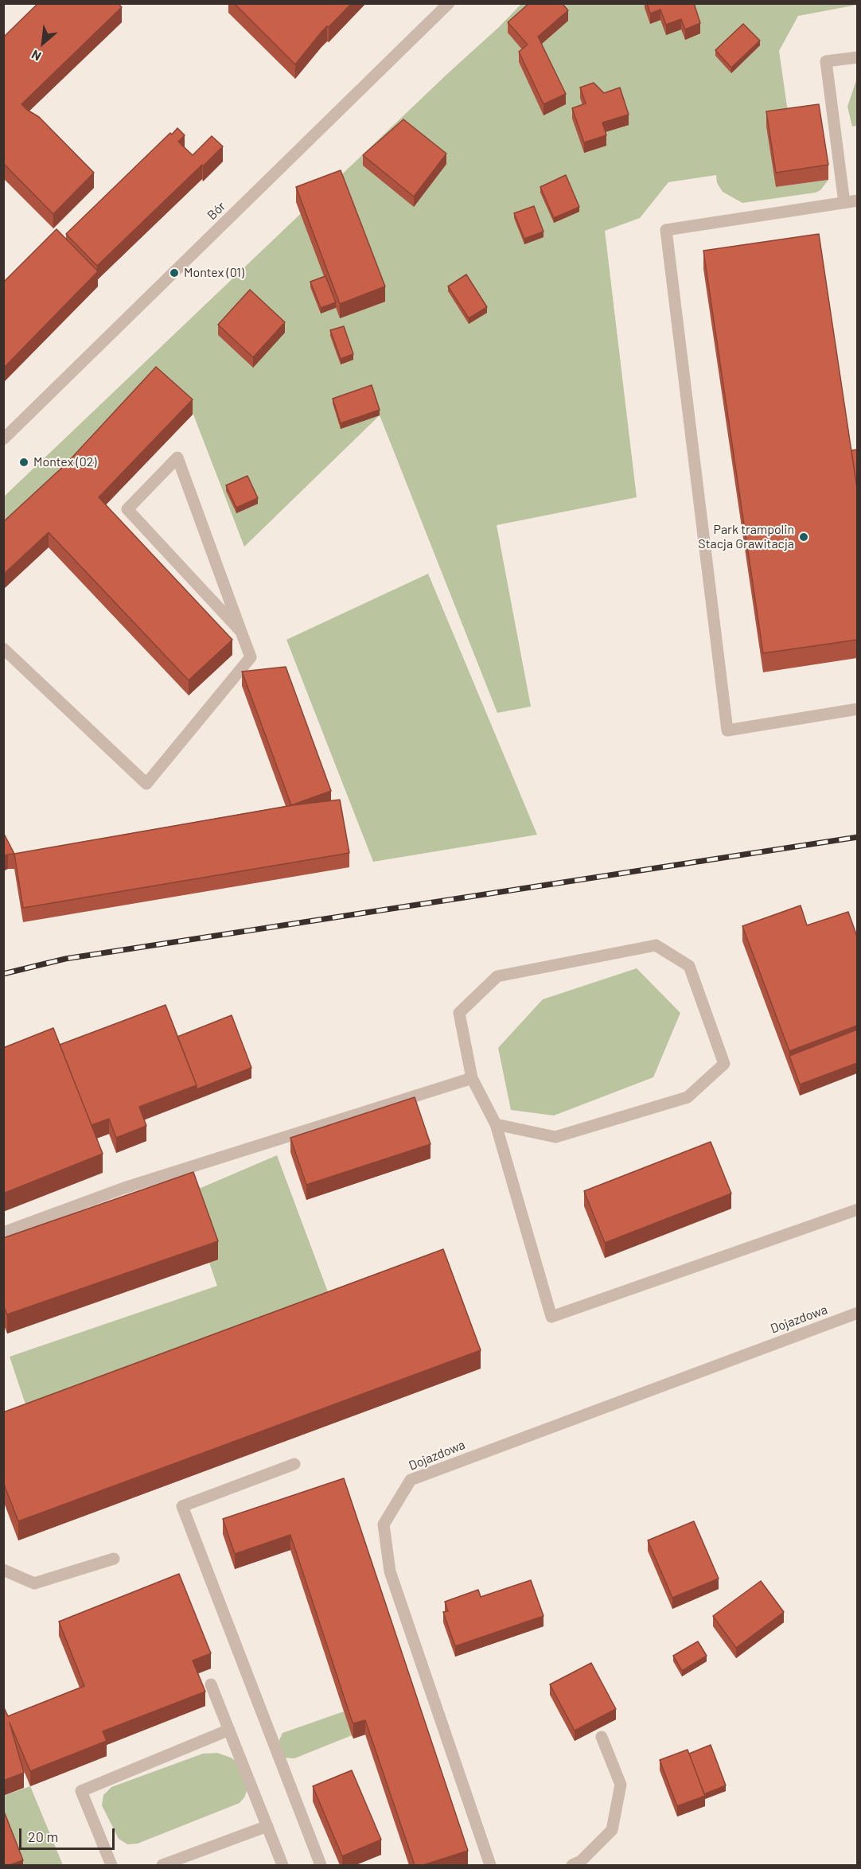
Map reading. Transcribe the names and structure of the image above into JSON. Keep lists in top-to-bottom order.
{
  "streets": {
    "street": ["Bór", "Dojazdowa"]
  },
  "places": ["Montex (01)", "Montex (02)", "Park trampolin Stacja Grawitacja"],
  "scale_bar": "20 m",
  "north": "bottom left"
}
